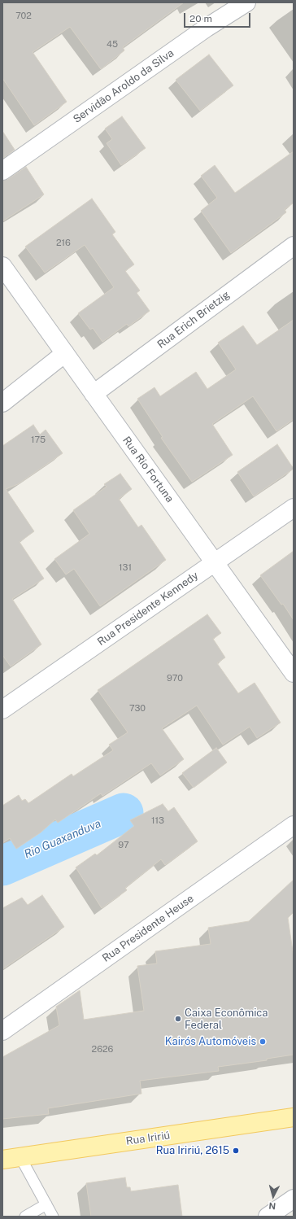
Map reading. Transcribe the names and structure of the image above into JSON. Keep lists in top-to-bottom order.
{
  "streets": {
    "main road": ["Rua Iririú"],
    "street": [
      "Servidão Aroldo da Silva",
      "Rua Erich Brietzig",
      "Rua Rio Fortuna",
      "Rua Presidente Kennedy",
      "Rua Presidente Heuse"
    ]
  },
  "crossings": [
    ["Rua Erich Brietzig", "Rua Rio Fortuna"],
    ["Rua Rio Fortuna", "Rua Presidente Kennedy"]
  ],
  "water": ["Rio Guaxanduva"],
  "places": ["Caixa Econômica Federal", "Kairós Automóveis", "Rua Iririú, 2615"],
  "house_numbers": [
    "702",
    "45",
    "216",
    "175",
    "131",
    "970",
    "730",
    "113",
    "97",
    "2626"
  ],
  "scale_bar": "20 m",
  "north": "bottom"
}
